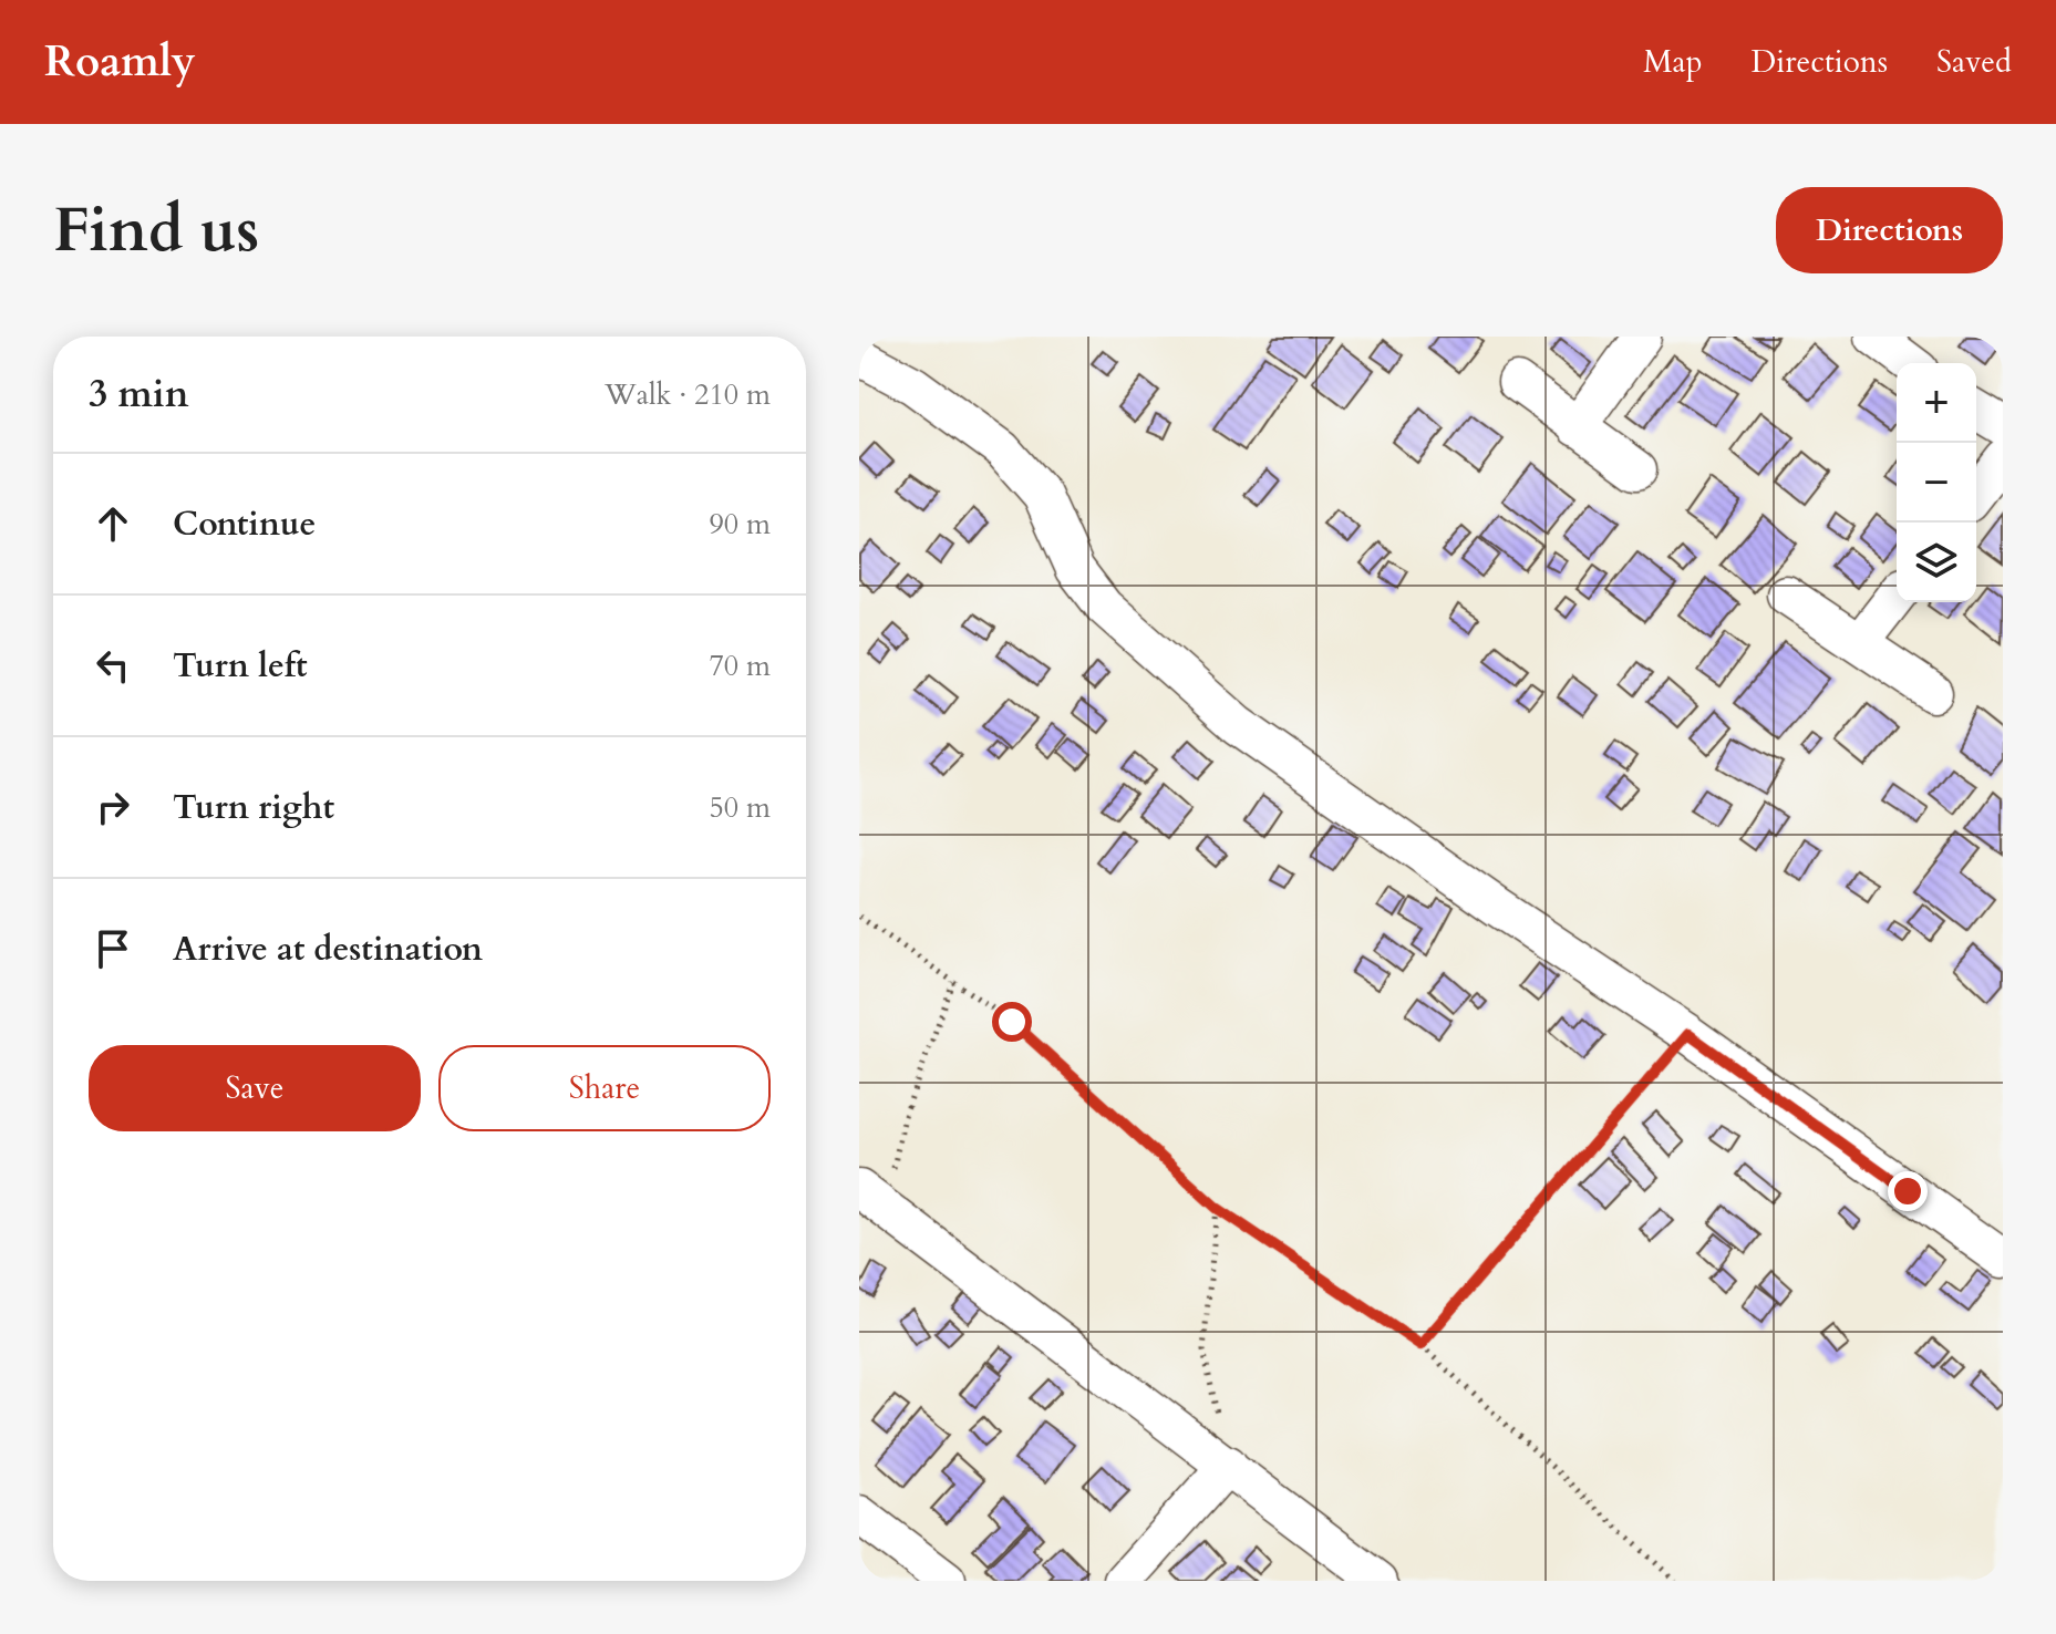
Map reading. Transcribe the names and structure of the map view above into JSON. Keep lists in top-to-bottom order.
{
  "page": {
    "header": "Roamly",
    "nav": ["Map", "Directions", "Saved"],
    "buttons": [
      "Directions",
      ["Save", "Share"]
    ],
    "title": "Find us",
    "heading": ["3 min", "Walk · 210 m"],
    "map_buttons": ["+", "−"],
    "list": [
      ["Continue", "90 m"],
      ["Turn left", "70 m"],
      ["Turn right", "50 m"],
      "Arrive at destination"
    ]
  }
}
